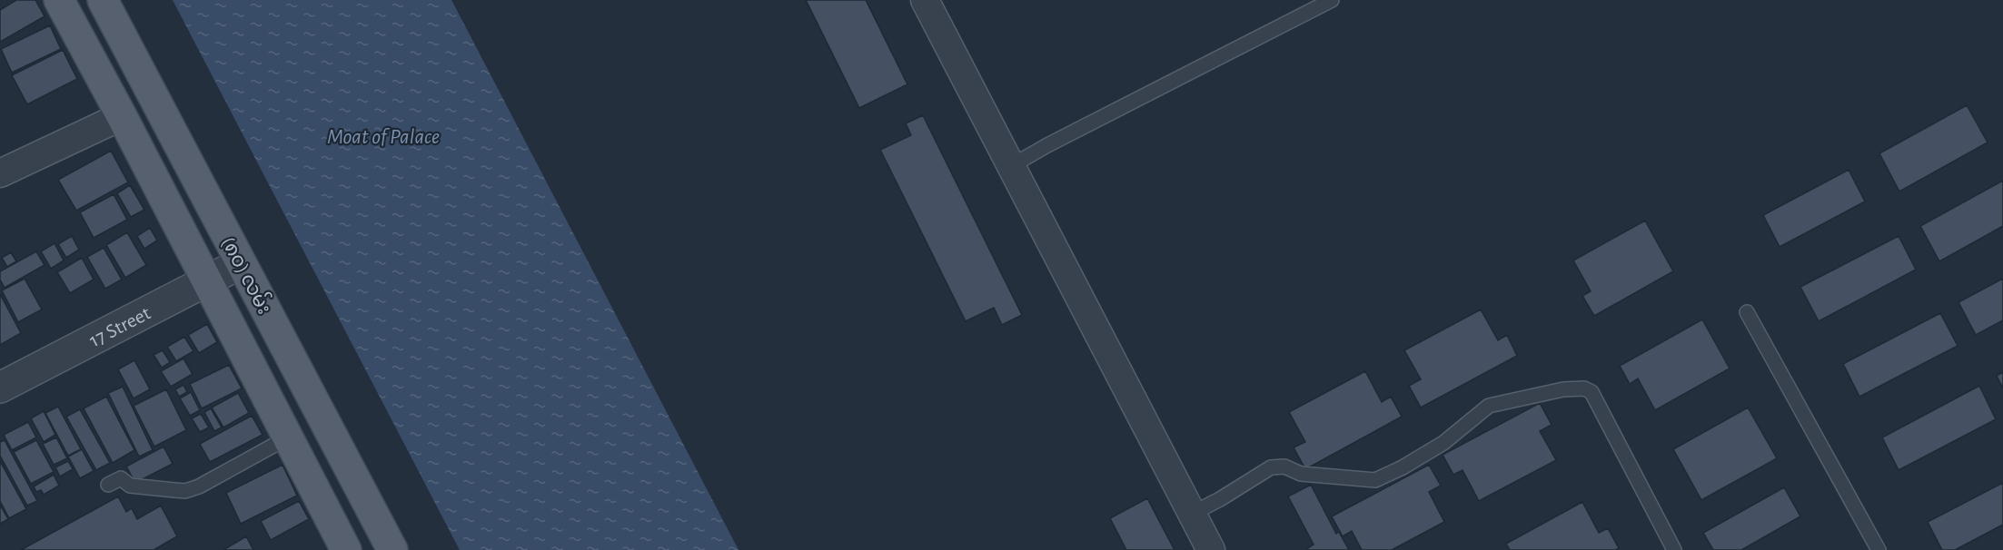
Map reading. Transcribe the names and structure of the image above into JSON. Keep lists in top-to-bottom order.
{
  "streets": {
    "main road": ["(၈၀) လမ်း"],
    "street": ["17 Street"]
  },
  "crossings": [
    ["(၈၀) လမ်း", "17 Street"]
  ],
  "water": ["Moat of Palace"]
}
